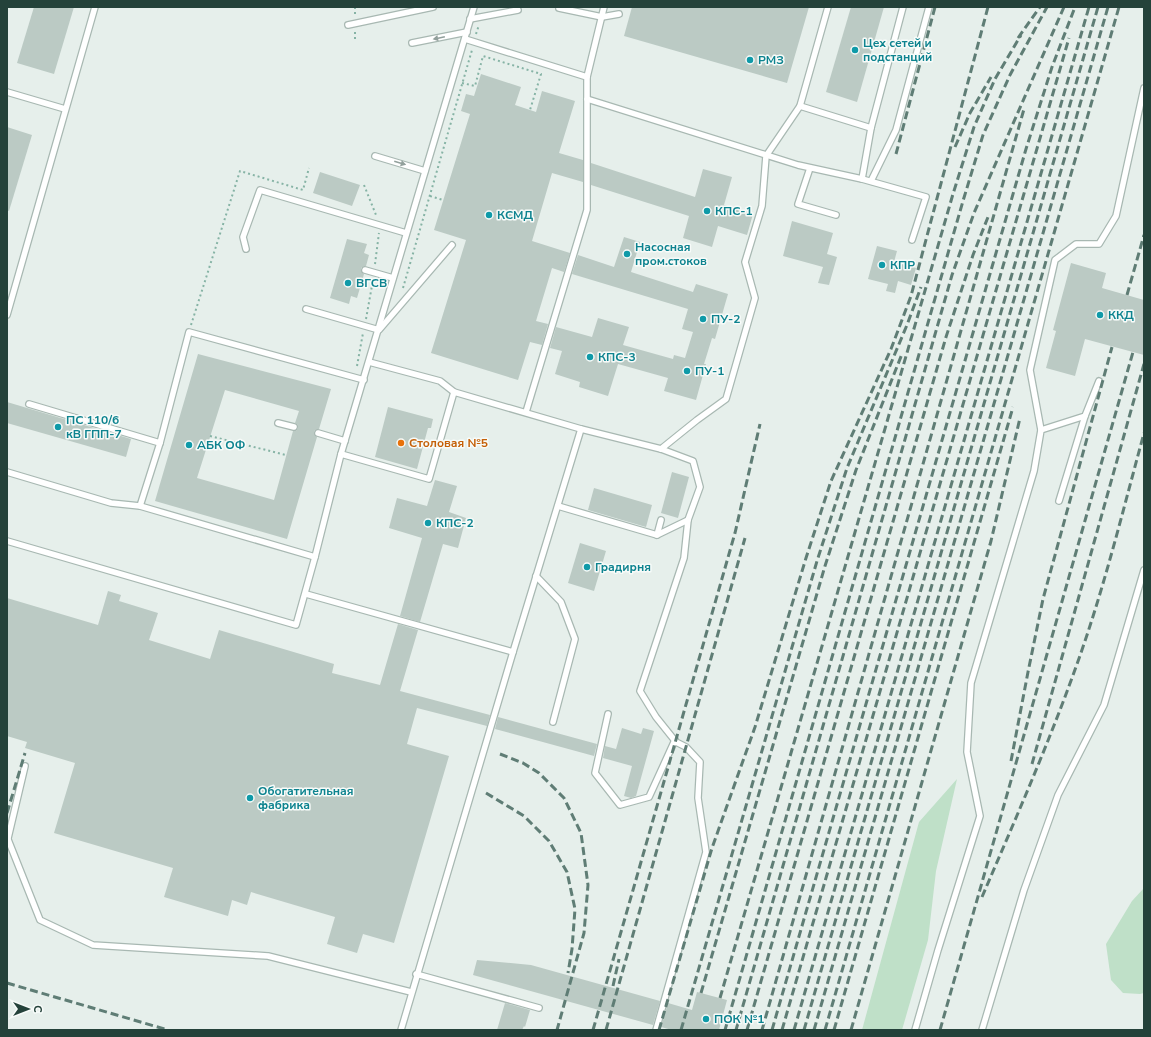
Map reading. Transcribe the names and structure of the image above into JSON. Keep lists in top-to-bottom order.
{
  "places": [
    "Цех сетей и подстанций",
    "РМЗ",
    "КПС-1",
    "КСМД",
    "Насосная пром.стоков",
    "КПР",
    "ВГСВ",
    "ККД",
    "ПУ-2",
    "КПС-3",
    "ПУ-1",
    "ПС 110/6 кВ ГПП-7",
    "Столовая №5",
    "АБК ОФ",
    "КПС-2",
    "Градирня",
    "Обогатительная фабрика",
    "ПОК №1"
  ],
  "north": "right"
}
